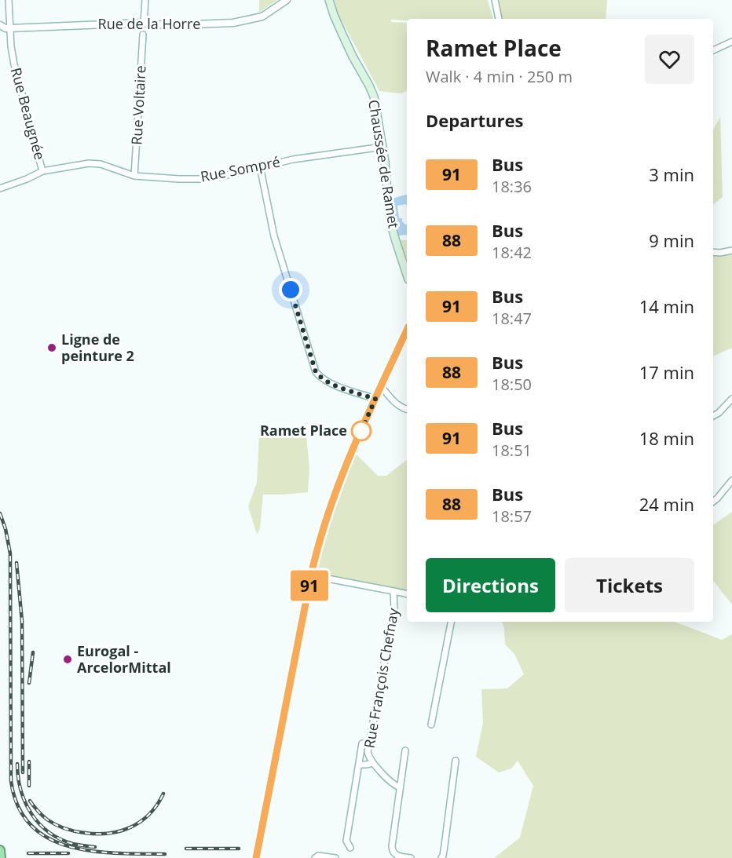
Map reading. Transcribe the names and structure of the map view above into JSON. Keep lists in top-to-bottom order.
{
  "streets": {
    "main road": ["Chaussée de Ramet"],
    "street": [
      "Rue de la Horre",
      "Rue Voltaire",
      "Rue Beaugnée",
      "Rue Sompré",
      "Rue François Chefnay"
    ]
  },
  "crossings": [
    ["Rue de la Horre", "Rue Beaugnée"],
    ["Rue Voltaire", "Rue Sompré"],
    ["Rue Beaugnée", "Rue Sompré"],
    ["Chaussée de Ramet", "Rue Sompré"]
  ],
  "places": ["Ligne de peinture 2", "Ramet Place", "Eurogal - ArcelorMittal"],
  "lines": ["bus line 91"],
  "page": {
    "on_map": "91",
    "heading": [
      ["Ramet Place", "Walk · 4 min · 250 m"],
      "Departures"
    ],
    "list": [
      {
        "mark": "91",
        "name": "Bus",
        "note": "18:36",
        "value": "3 min"
      },
      {
        "mark": "88",
        "name": "Bus",
        "note": "18:42",
        "value": "9 min"
      },
      {
        "mark": "91",
        "name": "Bus",
        "note": "18:47",
        "value": "14 min"
      },
      {
        "mark": "88",
        "name": "Bus",
        "note": "18:50",
        "value": "17 min"
      },
      {
        "mark": "91",
        "name": "Bus",
        "note": "18:51",
        "value": "18 min"
      },
      {
        "mark": "88",
        "name": "Bus",
        "note": "18:57",
        "value": "24 min"
      }
    ],
    "buttons": ["Directions", "Tickets"]
  }
}
